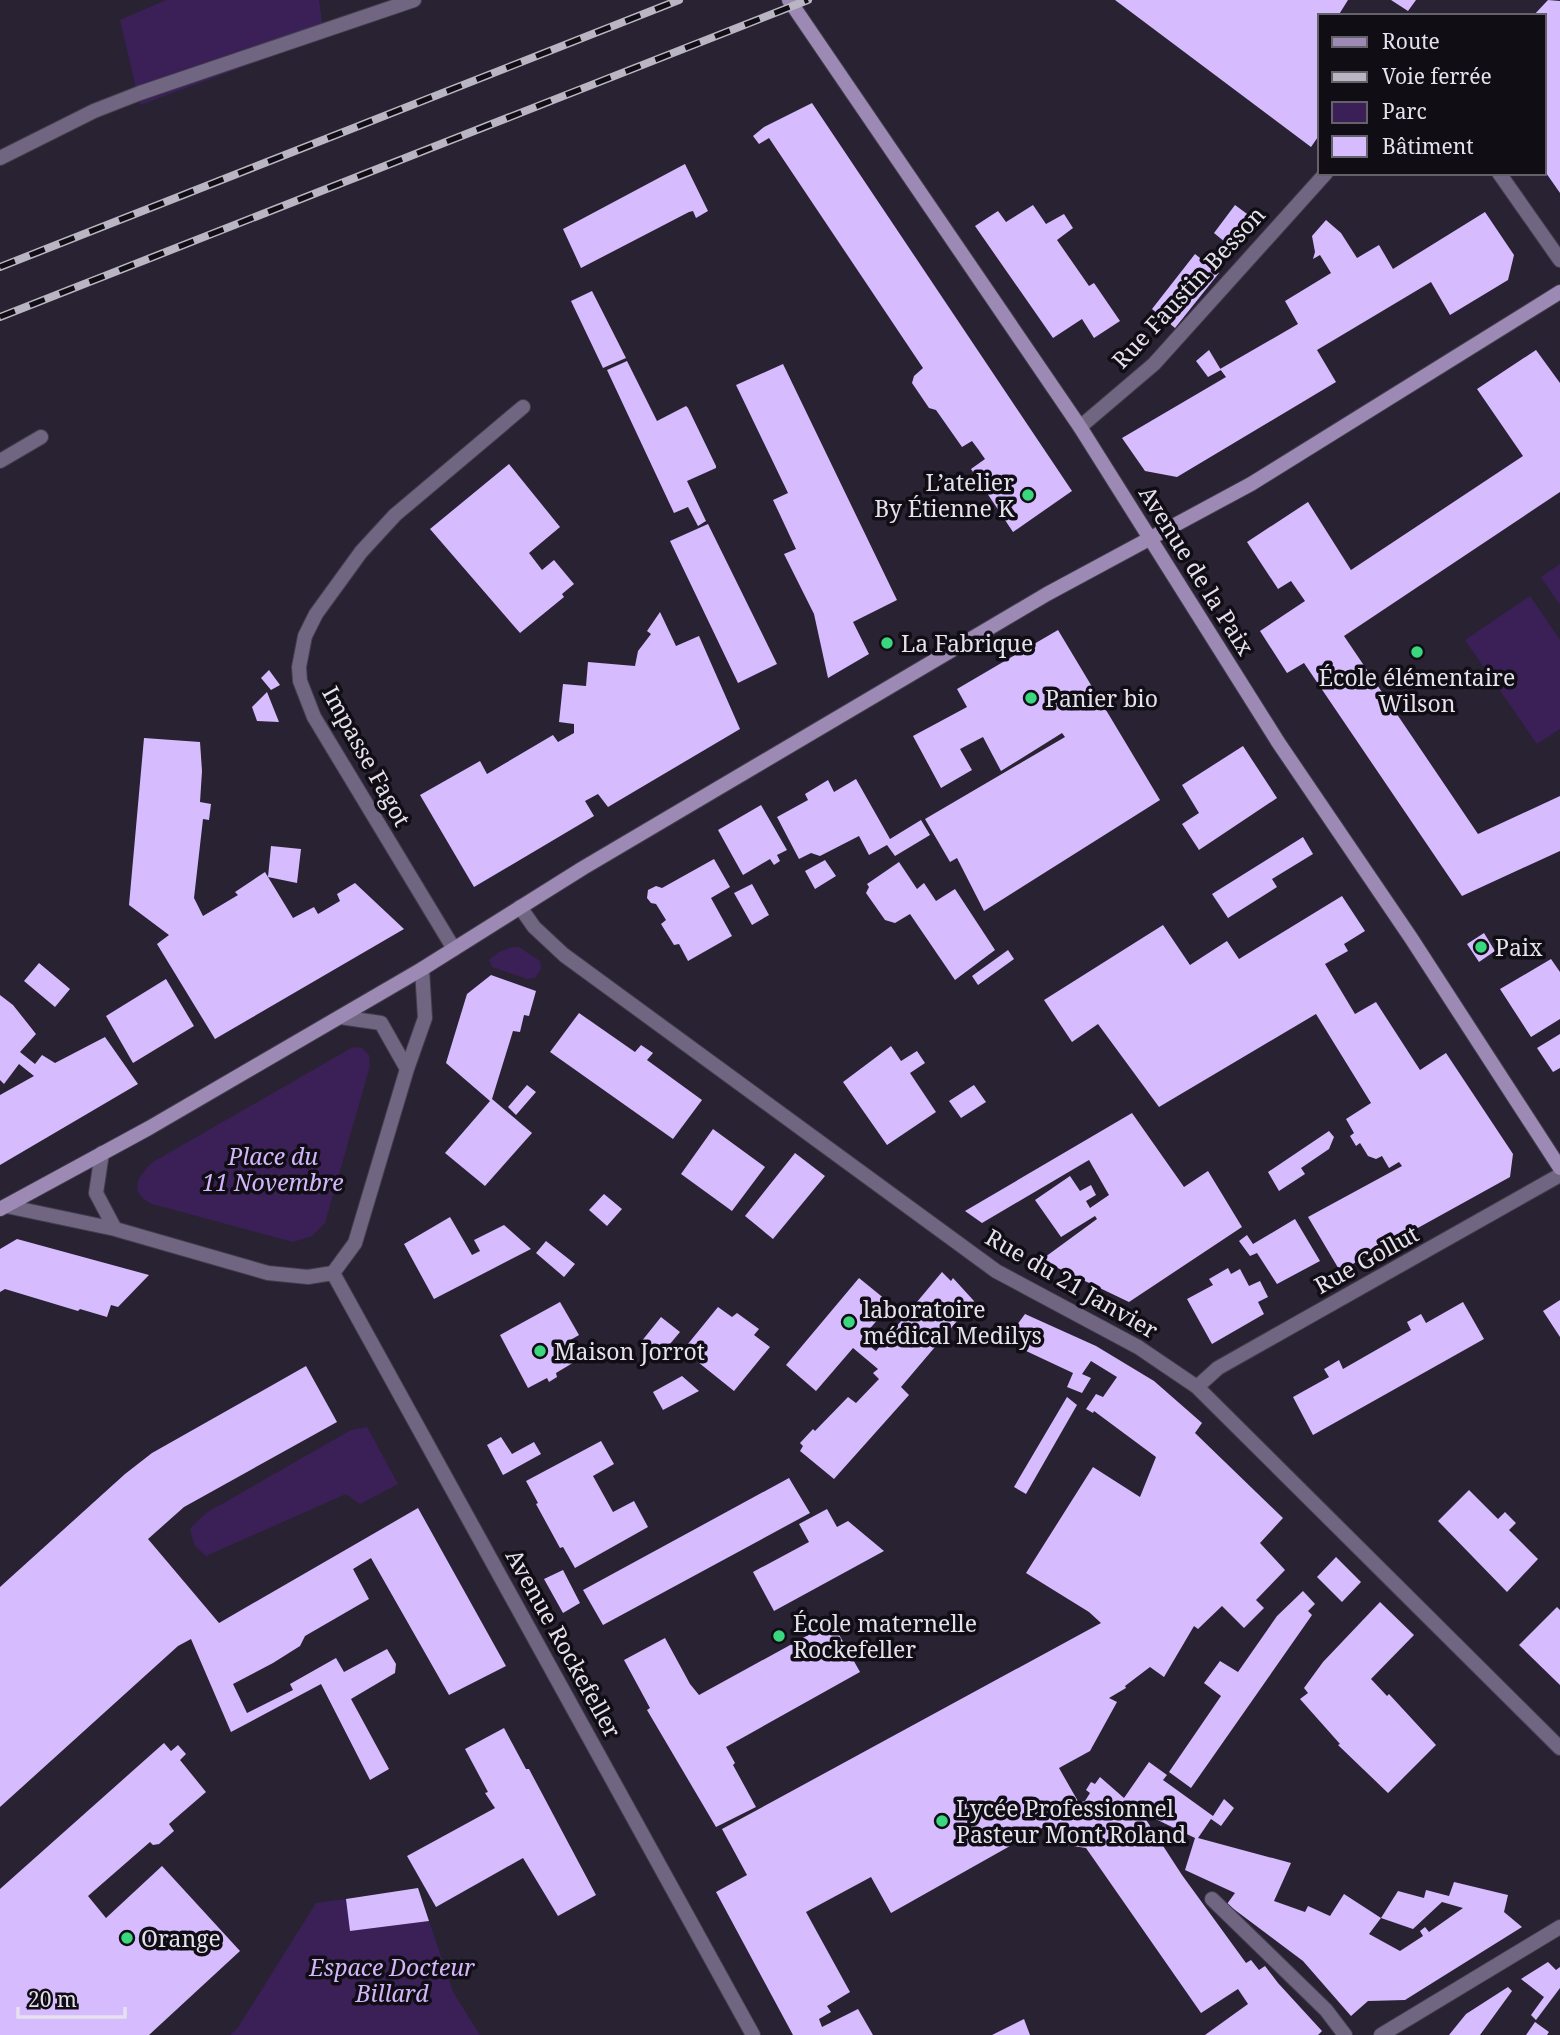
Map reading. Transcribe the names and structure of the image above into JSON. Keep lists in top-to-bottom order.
{
  "streets": {
    "main road": ["Avenue de la Paix"],
    "street": [
      "Rue Faustin Besson",
      "Impasse Fagot",
      "Rue Gollut",
      "Rue du 21 Janvier",
      "Avenue Rockefeller"
    ]
  },
  "crossings": [
    ["Rue Faustin Besson", "Avenue de la Paix"],
    ["Rue Gollut", "Rue du 21 Janvier"]
  ],
  "parks": ["Place du 11 Novembre", "Espace Docteur Billard"],
  "places": [
    "L’atelier By Étienne K",
    "La Fabrique",
    "École élémentaire Wilson",
    "Panier bio",
    "Paix",
    "laboratoire médical Medilys",
    "Maison Jorrot",
    "École maternelle Rockefeller",
    "Lycée Professionnel Pasteur Mont Roland",
    "Orange"
  ],
  "legend": [
    "Route",
    "Voie ferrée",
    "Parc",
    "Bâtiment"
  ],
  "scale_bar": "20 m"
}
